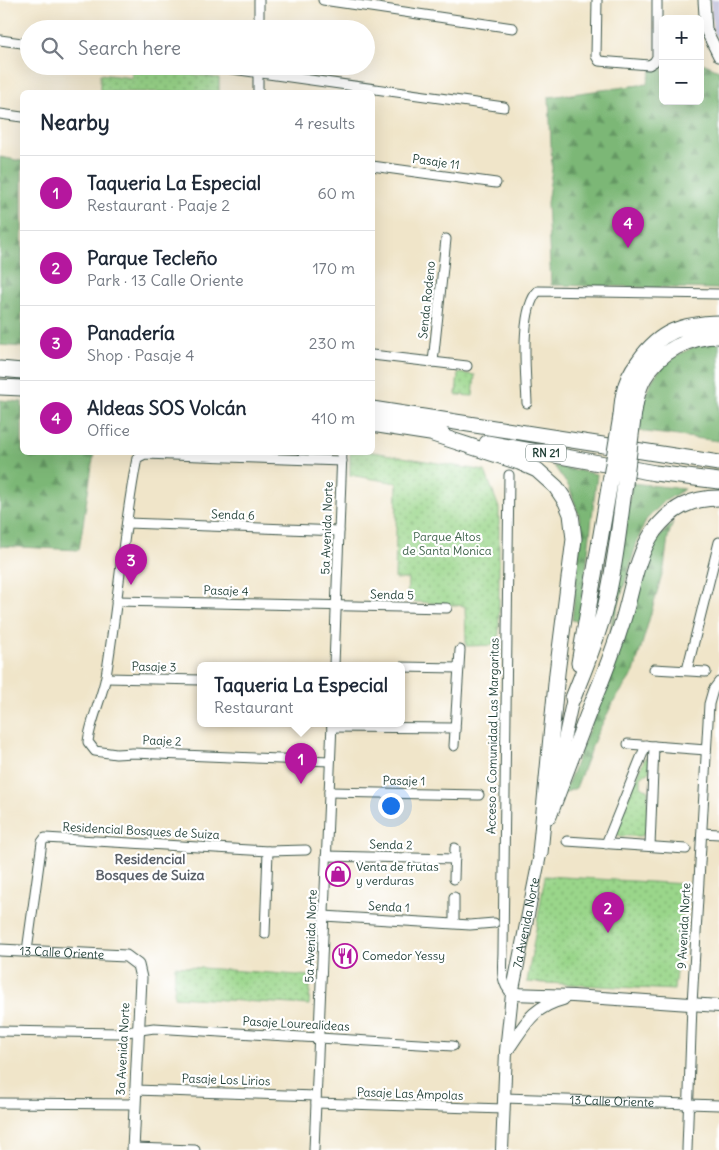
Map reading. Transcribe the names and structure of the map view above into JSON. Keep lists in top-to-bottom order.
{
  "streets": {
    "highway": ["RN 21"],
    "main road": ["7a Avenida Norte"],
    "street": [
      "Pasaje 11",
      "Senda Rodeno",
      "Senda 6",
      "5a Avenida Norte",
      "Pasaje 4",
      "Senda 5",
      "Pasaje 3",
      "Acceso a Comunidad Las Margaritas",
      "Paaje 2",
      "Pasaje 1",
      "Residencial Bosques de Suiza",
      "Senda 2",
      "Senda 1",
      "9 Avenida Norte",
      "13 Calle Oriente",
      "Pasaje Lourealideas",
      "3a Avenida Norte",
      "Pasaje Los Lirios",
      "Pasaje Las Ampolas"
    ]
  },
  "crossings": [
    ["Senda 6", "5a Avenida Norte"],
    ["5a Avenida Norte", "Pasaje 4"],
    ["5a Avenida Norte", "Senda 5"],
    ["5a Avenida Norte", "Paaje 2"],
    ["5a Avenida Norte", "Pasaje 1"],
    ["5a Avenida Norte", "Senda 2"],
    ["5a Avenida Norte", "Senda 1"],
    ["5a Avenida Norte", "Pasaje Lourealideas"],
    ["5a Avenida Norte", "Pasaje Los Lirios"],
    ["5a Avenida Norte", "Pasaje Las Ampolas"],
    ["Pasaje 4", "Senda 5"],
    ["Pasaje 3", "Paaje 2"],
    ["Acceso a Comunidad Las Margaritas", "7a Avenida Norte"],
    ["Residencial Bosques de Suiza", "13 Calle Oriente"],
    ["7a Avenida Norte", "13 Calle Oriente"],
    ["7a Avenida Norte", "Pasaje Las Ampolas"],
    ["9 Avenida Norte", "13 Calle Oriente"],
    ["13 Calle Oriente", "3a Avenida Norte"],
    ["13 Calle Oriente", "Pasaje Las Ampolas"],
    ["Pasaje Lourealideas", "3a Avenida Norte"],
    ["3a Avenida Norte", "Pasaje Los Lirios"],
    ["Pasaje Los Lirios", "Pasaje Las Ampolas"]
  ],
  "districts": ["Residencial Bosques de Suiza"],
  "parks": ["Parque Altos de Santa Monica"],
  "places": {
    "shop": ["Venta de frutas y verduras"],
    "restaurant": ["Comedor Yessy"]
  },
  "page": {
    "map_buttons": ["+", "−"],
    "search": "Search here",
    "heading": ["Nearby", "4 results"],
    "list": [
      {
        "mark": "1",
        "name": "Taqueria La Especial",
        "note": "Restaurant · Paaje 2",
        "value": "60 m"
      },
      {
        "mark": "2",
        "name": "Parque Tecleño",
        "note": "Park · 13 Calle Oriente",
        "value": "170 m"
      },
      {
        "mark": "3",
        "name": "Panadería",
        "note": "Shop · Pasaje 4",
        "value": "230 m"
      },
      {
        "mark": "4",
        "name": "Aldeas SOS Volcán",
        "note": "Office",
        "value": "410 m"
      }
    ],
    "pins": [
      "4",
      "3",
      "1",
      "2"
    ],
    "popup": ["Taqueria La Especial", "Restaurant"]
  }
}
